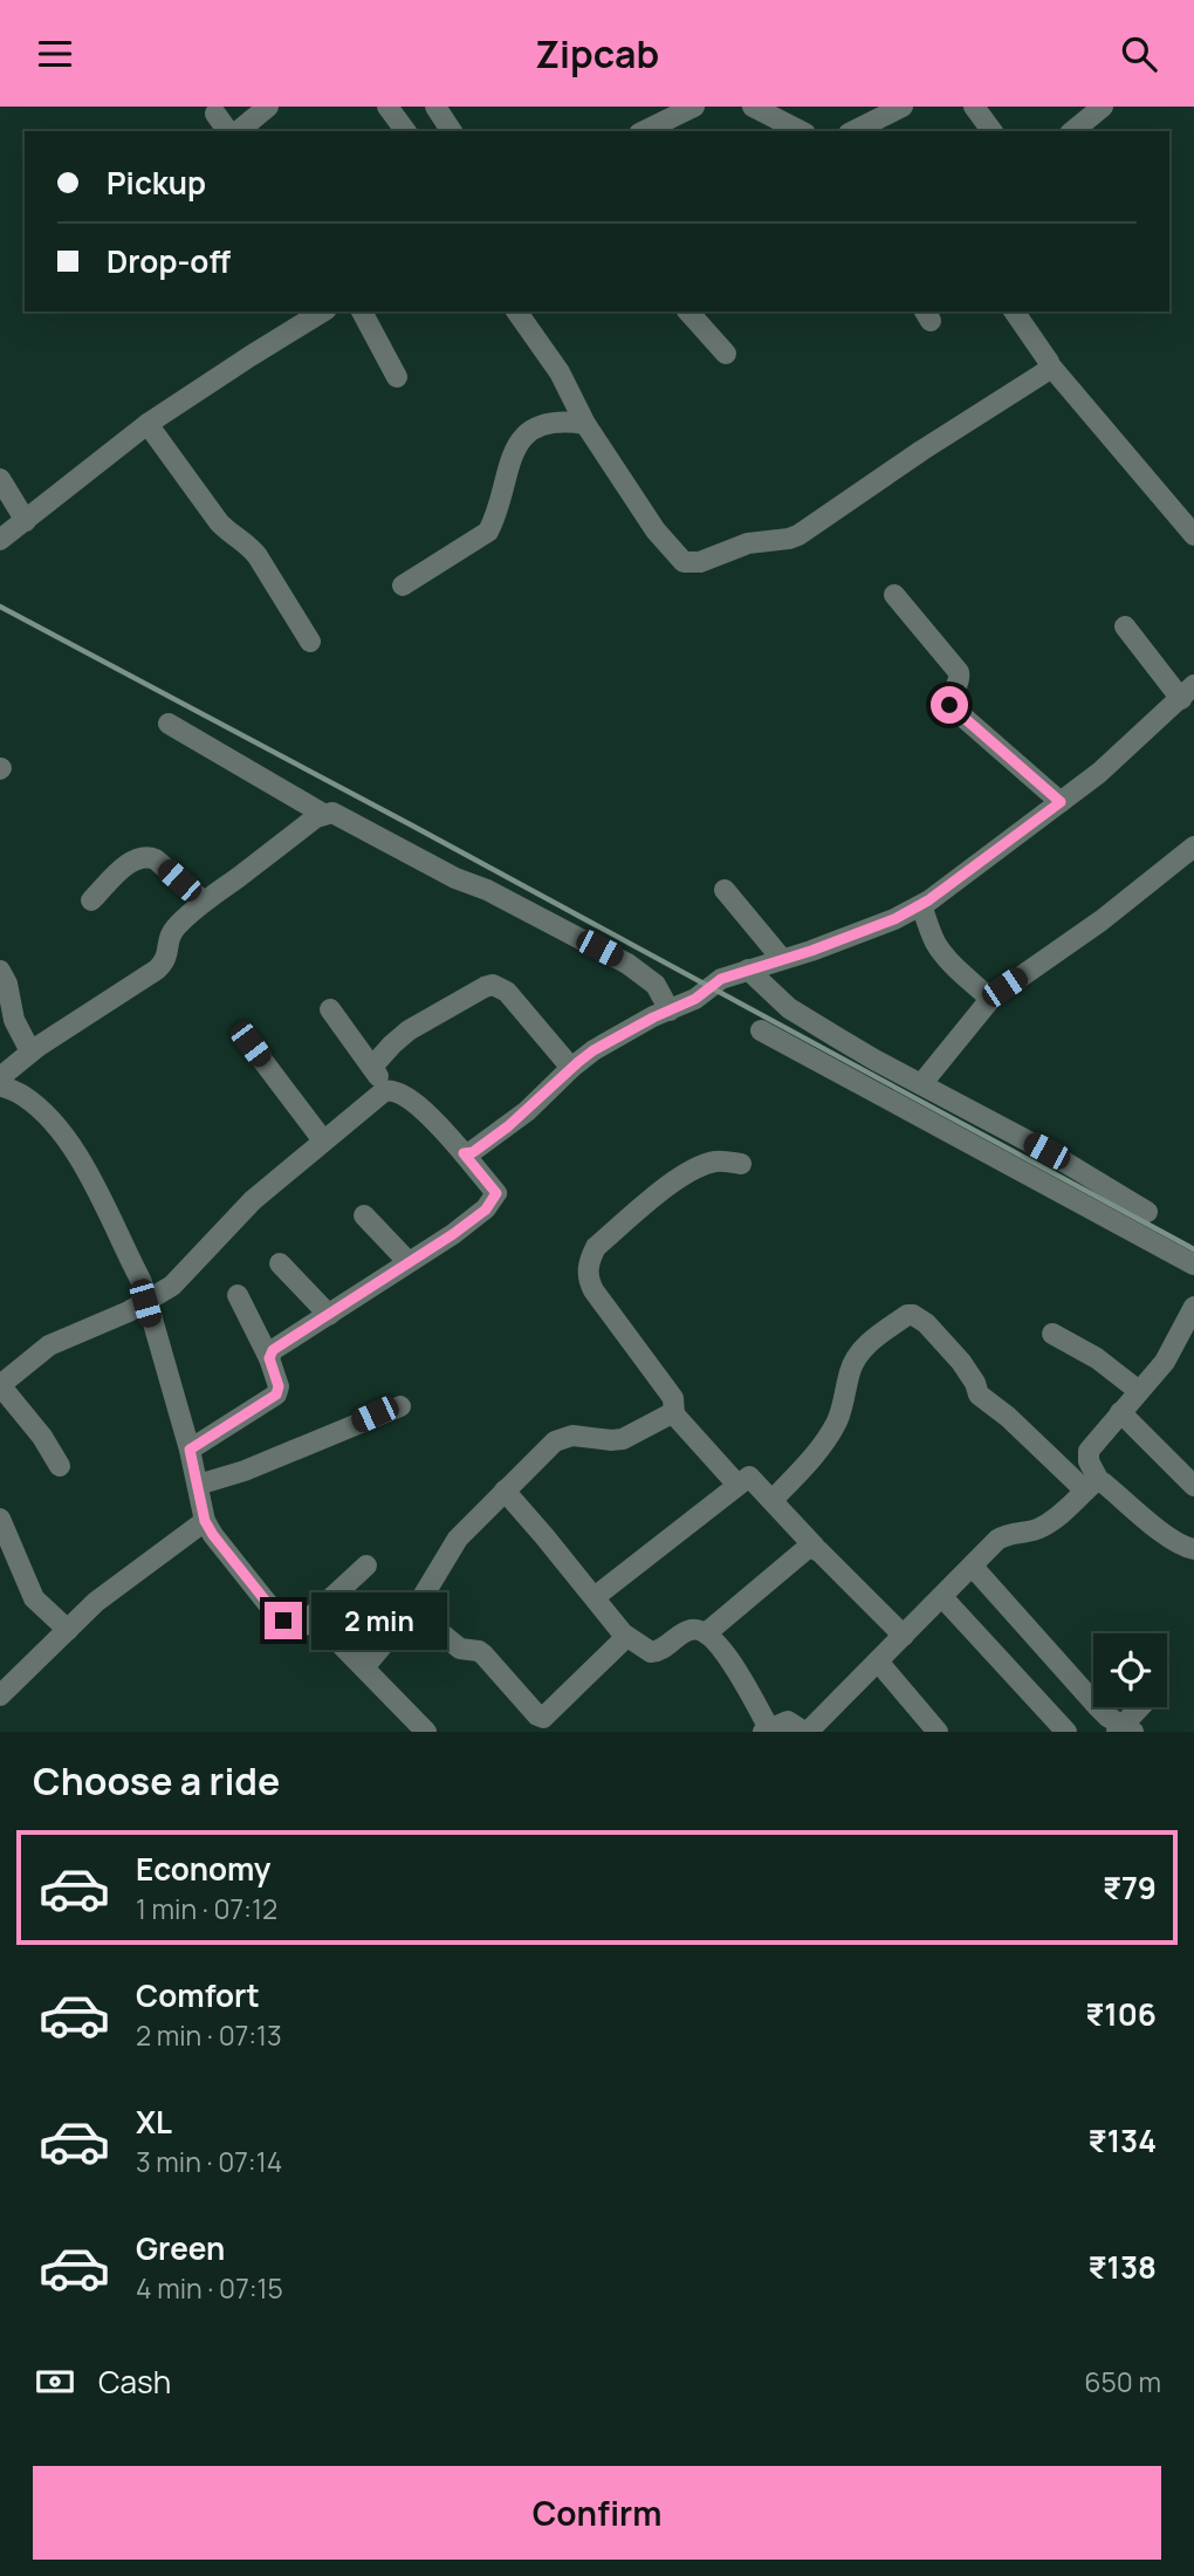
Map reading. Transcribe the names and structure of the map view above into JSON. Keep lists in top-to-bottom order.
{
  "page": {
    "header": "Zipcab",
    "banner": ["Pickup", "Drop-off"],
    "bubble": "2 min",
    "heading": "Choose a ride",
    "list": [
      {
        "name": "Economy",
        "note": "1 min · 07:12",
        "value": "₹79"
      },
      {
        "name": "Comfort",
        "note": "2 min · 07:13",
        "value": "₹106"
      },
      {
        "name": "XL",
        "note": "3 min · 07:14",
        "value": "₹134"
      },
      {
        "name": "Green",
        "note": "4 min · 07:15",
        "value": "₹138"
      }
    ],
    "pay": ["Cash", "650 m"],
    "buttons": "Confirm"
  }
}
